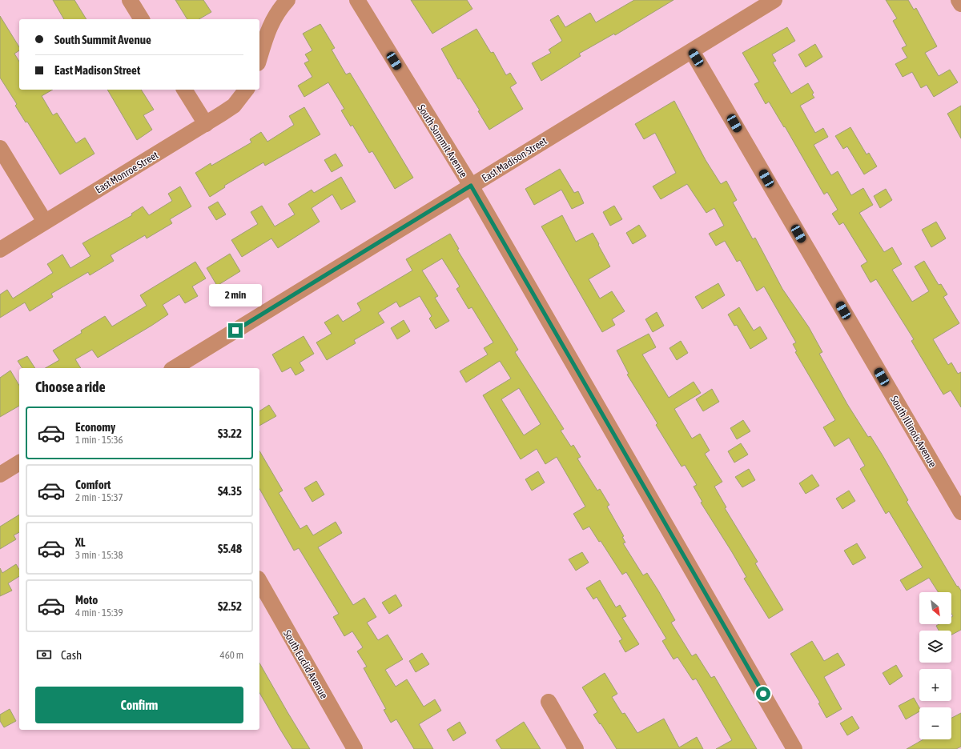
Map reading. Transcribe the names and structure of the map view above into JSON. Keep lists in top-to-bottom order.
{
  "streets": {
    "street": [
      "South Summit Avenue",
      "East Madison Street",
      "East Monroe Street",
      "South Illinois Avenue",
      "South Euclid Avenue"
    ]
  },
  "crossings": [
    ["South Summit Avenue", "East Madison Street"],
    ["East Madison Street", "South Illinois Avenue"]
  ],
  "north": "bottom right",
  "page": {
    "banner": ["South Summit Avenue", "East Madison Street"],
    "bubble": "2 min",
    "heading": "Choose a ride",
    "list": [
      {
        "name": "Economy",
        "note": "1 min · 15:36",
        "value": "$3.22"
      },
      {
        "name": "Comfort",
        "note": "2 min · 15:37",
        "value": "$4.35"
      },
      {
        "name": "XL",
        "note": "3 min · 15:38",
        "value": "$5.48"
      },
      {
        "name": "Moto",
        "note": "4 min · 15:39",
        "value": "$2.52"
      }
    ],
    "map_buttons": ["+", "−"],
    "pay": ["Cash", "460 m"],
    "buttons": "Confirm"
  }
}
